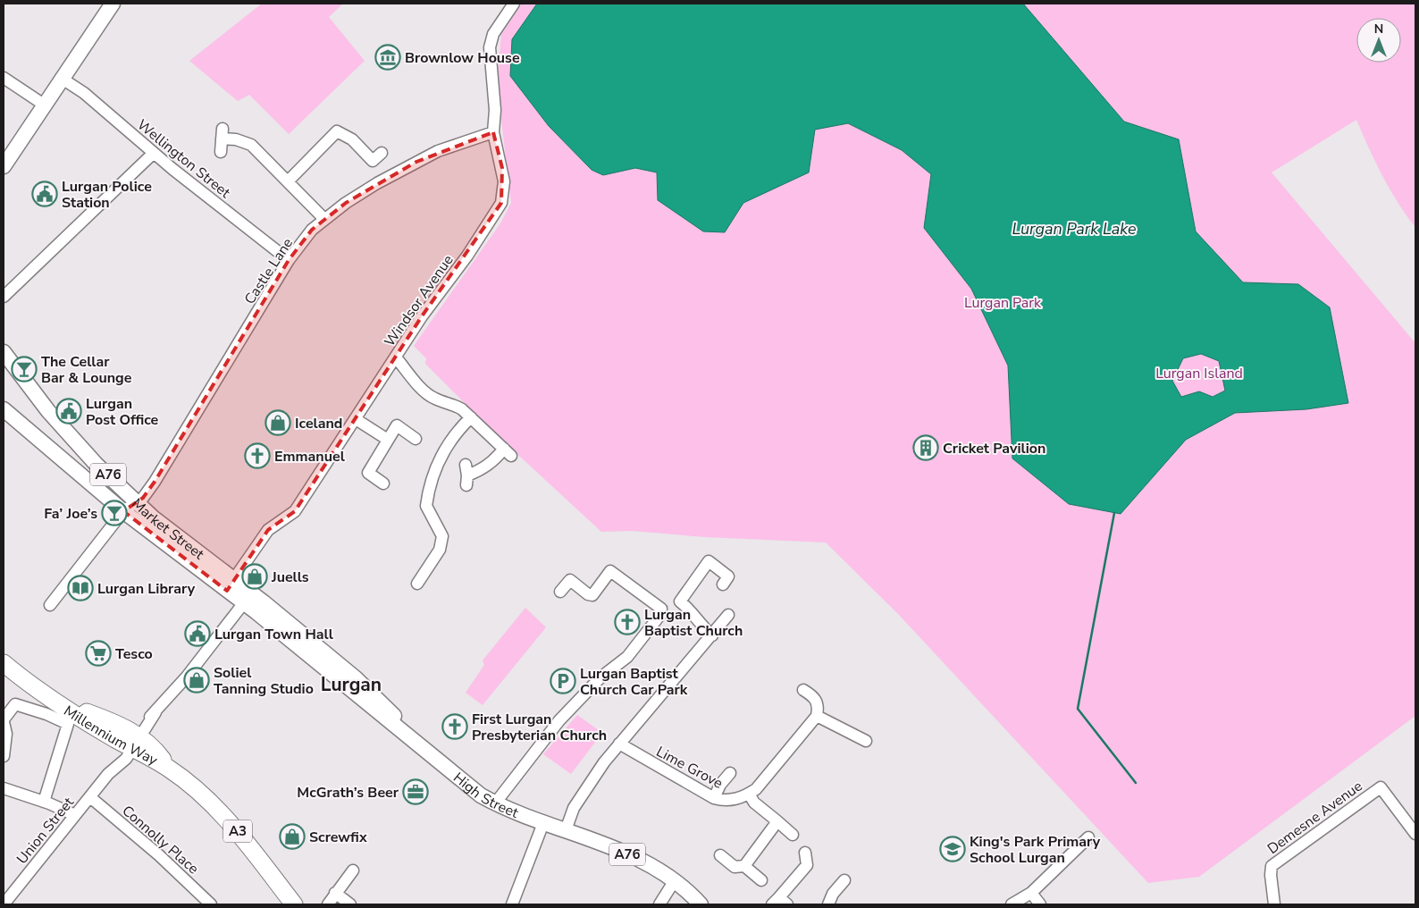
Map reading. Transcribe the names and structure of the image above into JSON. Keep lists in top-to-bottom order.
{
  "streets": {
    "highway": ["Millennium Way", "A3"],
    "main road": ["A76", "Market Street", "High Street"],
    "street": [
      "Wellington Street",
      "Castle Lane",
      "Windsor Avenue",
      "Lime Grove",
      "Demesne Avenue",
      "Union Street",
      "Connolly Place"
    ]
  },
  "crossings": [
    ["Wellington Street", "Castle Lane"],
    ["Castle Lane", "Windsor Avenue"],
    ["Castle Lane", "Market Street"],
    ["Windsor Avenue", "Market Street"],
    ["A76", "High Street"],
    ["Market Street", "High Street"],
    ["Market Street", "Union Street"],
    ["Millennium Way", "Union Street"],
    ["High Street", "Union Street"],
    ["Union Street", "Connolly Place"]
  ],
  "districts": ["Lurgan"],
  "water": ["Lurgan Park Lake"],
  "parks": ["Lurgan Park", "Lurgan Island"],
  "places": {
    "museum": ["Brownlow House"],
    "public building": ["Lurgan Police Station", "Lurgan Post Office", "Lurgan Town Hall"],
    "bar": ["The Cellar Bar & Lounge", "Fa’ Joe’s"],
    "shop": [
      "Iceland",
      "Juells",
      "Soliel Tanning Studio",
      "Screwfix"
    ],
    "building": ["Cricket Pavilion"],
    "church": ["Emmanuel", "Lurgan Baptist Church", "First Lurgan Presbyterian Church"],
    "library": ["Lurgan Library"],
    "supermarket": ["Tesco"],
    "parking": ["Lurgan Baptist Church Car Park"],
    "office": ["McGrath’s Beer"],
    "school or university": ["King's Park Primary School Lurgan"]
  },
  "north": "top"
}
